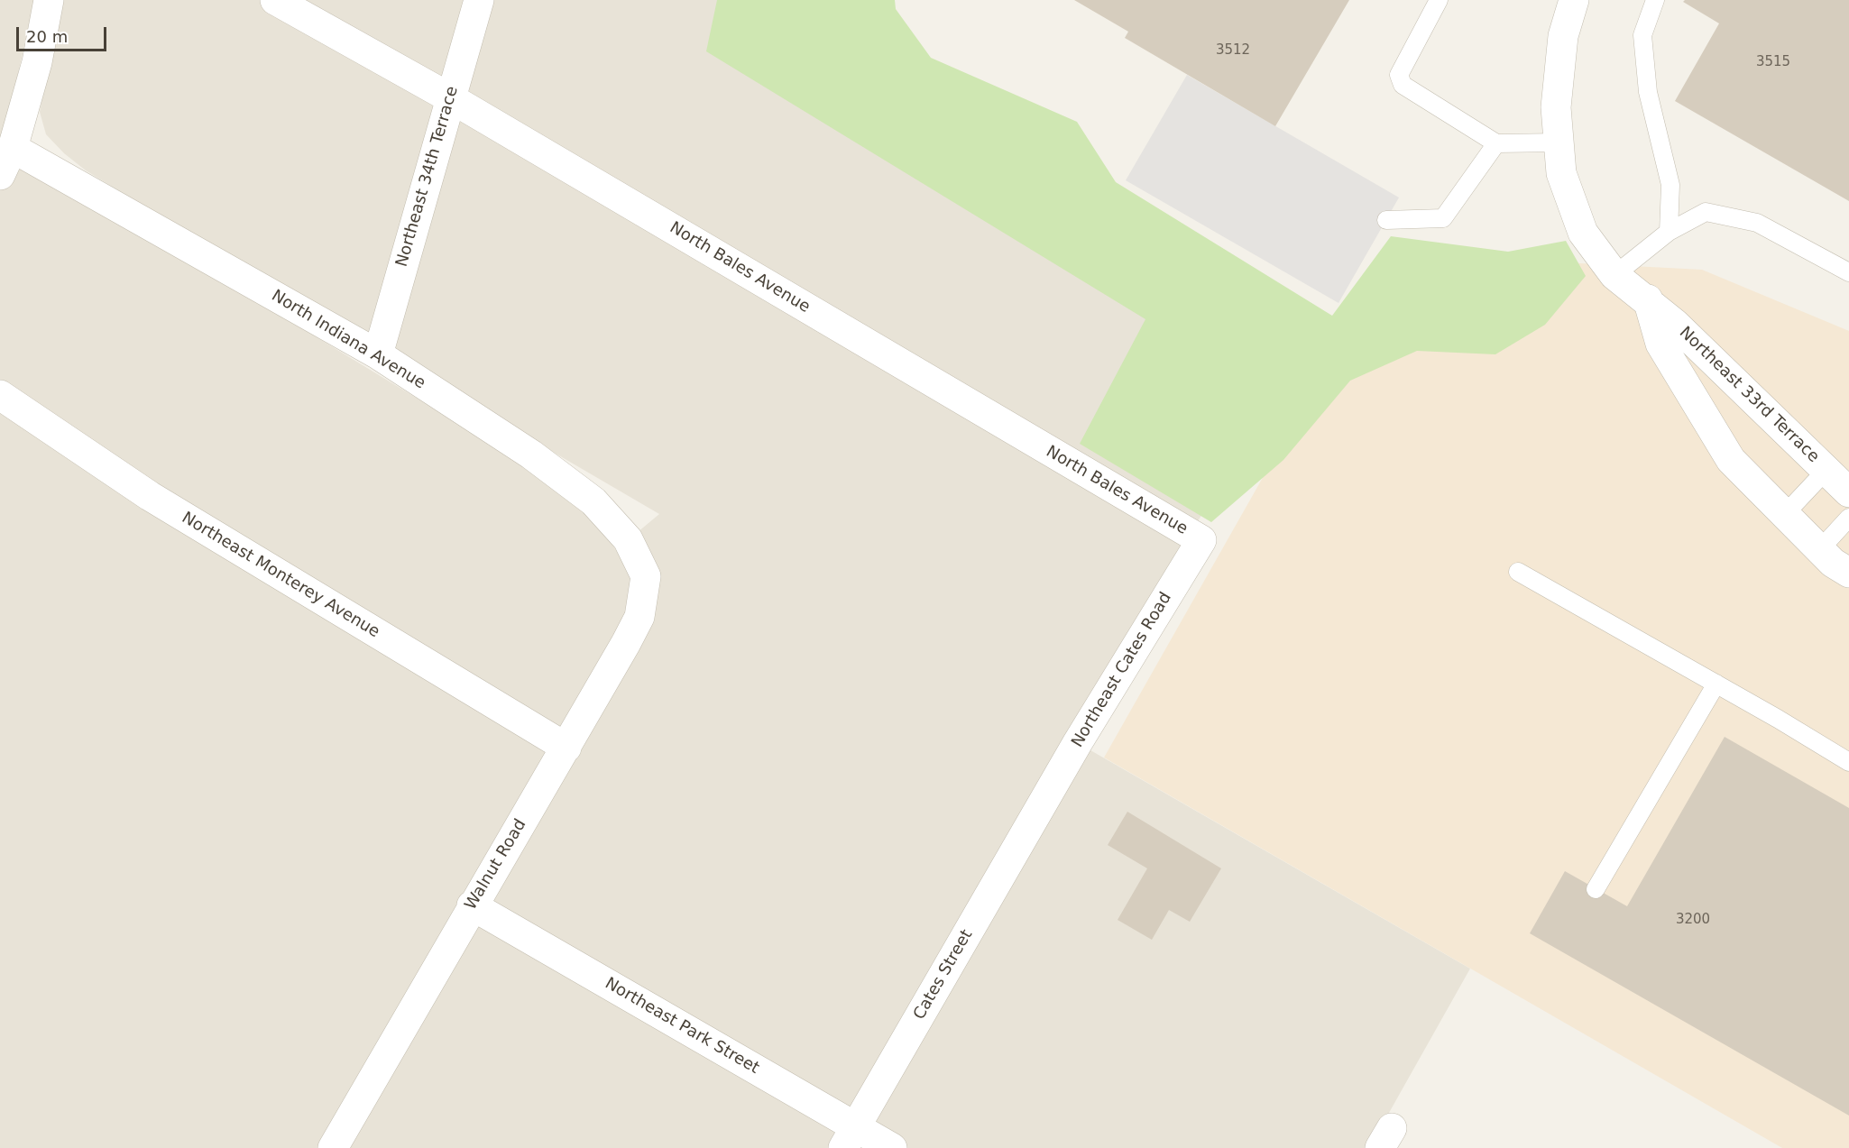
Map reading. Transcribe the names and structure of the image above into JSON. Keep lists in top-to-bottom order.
{
  "streets": {
    "street": [
      "Northeast 34th Terrace",
      "North Bales Avenue",
      "North Indiana Avenue",
      "Northeast 33rd Terrace",
      "Northeast Monterey Avenue",
      "Northeast Cates Road",
      "Walnut Road",
      "Cates Street",
      "Northeast Park Street"
    ]
  },
  "crossings": [
    ["Northeast 34th Terrace", "North Bales Avenue"],
    ["Northeast 34th Terrace", "North Indiana Avenue"],
    ["North Bales Avenue", "Northeast Cates Road"],
    ["North Indiana Avenue", "Walnut Road"],
    ["Northeast Monterey Avenue", "Walnut Road"],
    ["Northeast Cates Road", "Cates Street"],
    ["Walnut Road", "Northeast Park Street"],
    ["Cates Street", "Northeast Park Street"]
  ],
  "house_numbers": ["3512", "3515", "3200"],
  "scale_bar": "20 m"
}
